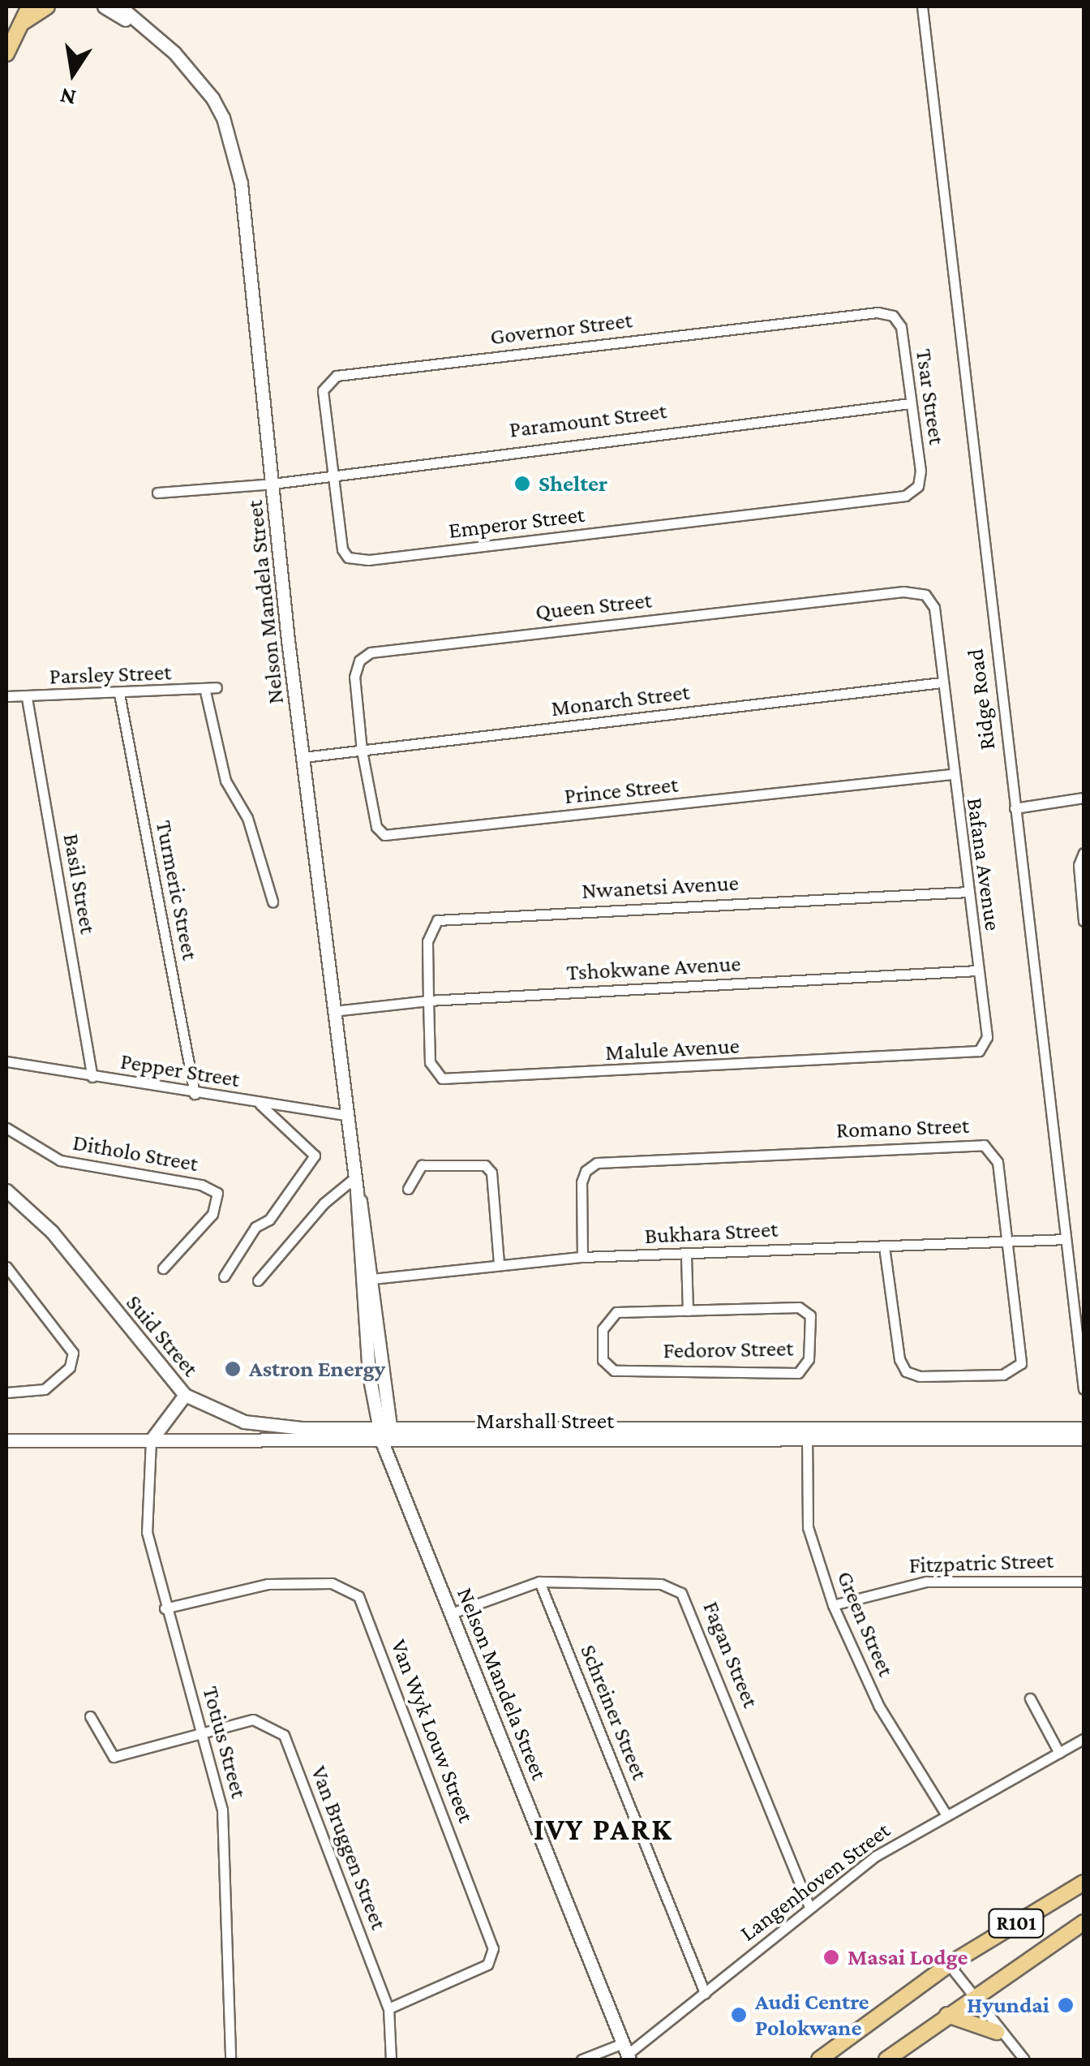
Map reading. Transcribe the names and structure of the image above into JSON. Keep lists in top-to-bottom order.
{
  "streets": {
    "main road": ["R101"],
    "street": [
      "Governor Street",
      "Tsar Street",
      "Paramount Street",
      "Emperor Street",
      "Nelson Mandela Street",
      "Queen Street",
      "Parsley Street",
      "Ridge Road",
      "Monarch Street",
      "Prince Street",
      "Bafana Avenue",
      "Basil Street",
      "Nwanetsi Avenue",
      "Turmeric Street",
      "Tshokwane Avenue",
      "Malule Avenue",
      "Pepper Street",
      "Romano Street",
      "Ditholo Street",
      "Bukhara Street",
      "Suid Street",
      "Fedorov Street",
      "Marshall Street",
      "Fitzpatric Street",
      "Green Street",
      "Fagan Street",
      "Schreiner Street",
      "Van Wyk Louw Street",
      "Totius Street",
      "Van Bruggen Street",
      "Langenhoven Street"
    ]
  },
  "crossings": [
    ["Governor Street", "Tsar Street"],
    ["Governor Street", "Paramount Street"],
    ["Governor Street", "Emperor Street"],
    ["Tsar Street", "Paramount Street"],
    ["Tsar Street", "Emperor Street"],
    ["Paramount Street", "Emperor Street"],
    ["Paramount Street", "Nelson Mandela Street"],
    ["Nelson Mandela Street", "Monarch Street"],
    ["Nelson Mandela Street", "Tshokwane Avenue"],
    ["Nelson Mandela Street", "Pepper Street"],
    ["Nelson Mandela Street", "Bukhara Street"],
    ["Nelson Mandela Street", "Suid Street"],
    ["Nelson Mandela Street", "Marshall Street"],
    ["Nelson Mandela Street", "Fagan Street"],
    ["Nelson Mandela Street", "Langenhoven Street"],
    ["Queen Street", "Monarch Street"],
    ["Queen Street", "Prince Street"],
    ["Queen Street", "Bafana Avenue"],
    ["Parsley Street", "Basil Street"],
    ["Parsley Street", "Turmeric Street"],
    ["Ridge Road", "Bukhara Street"],
    ["Monarch Street", "Prince Street"],
    ["Monarch Street", "Bafana Avenue"],
    ["Prince Street", "Bafana Avenue"],
    ["Bafana Avenue", "Nwanetsi Avenue"],
    ["Bafana Avenue", "Tshokwane Avenue"],
    ["Bafana Avenue", "Malule Avenue"],
    ["Basil Street", "Pepper Street"],
    ["Nwanetsi Avenue", "Tshokwane Avenue"],
    ["Nwanetsi Avenue", "Malule Avenue"],
    ["Turmeric Street", "Pepper Street"],
    ["Tshokwane Avenue", "Malule Avenue"],
    ["Romano Street", "Bukhara Street"],
    ["Bukhara Street", "Fedorov Street"],
    ["Suid Street", "Marshall Street"],
    ["Marshall Street", "Green Street"],
    ["Marshall Street", "Totius Street"],
    ["Fitzpatric Street", "Green Street"],
    ["Green Street", "Langenhoven Street"],
    ["Fagan Street", "Schreiner Street"],
    ["Fagan Street", "Langenhoven Street"],
    ["Schreiner Street", "Langenhoven Street"],
    ["Van Wyk Louw Street", "Totius Street"],
    ["Van Wyk Louw Street", "Van Bruggen Street"],
    ["Totius Street", "Van Bruggen Street"]
  ],
  "districts": ["IVY PARK"],
  "places": [
    "Shelter",
    "Astron Energy",
    "Masai Lodge",
    "Hyundai",
    "Audi Centre Polokwane"
  ],
  "north": "bottom"
}
